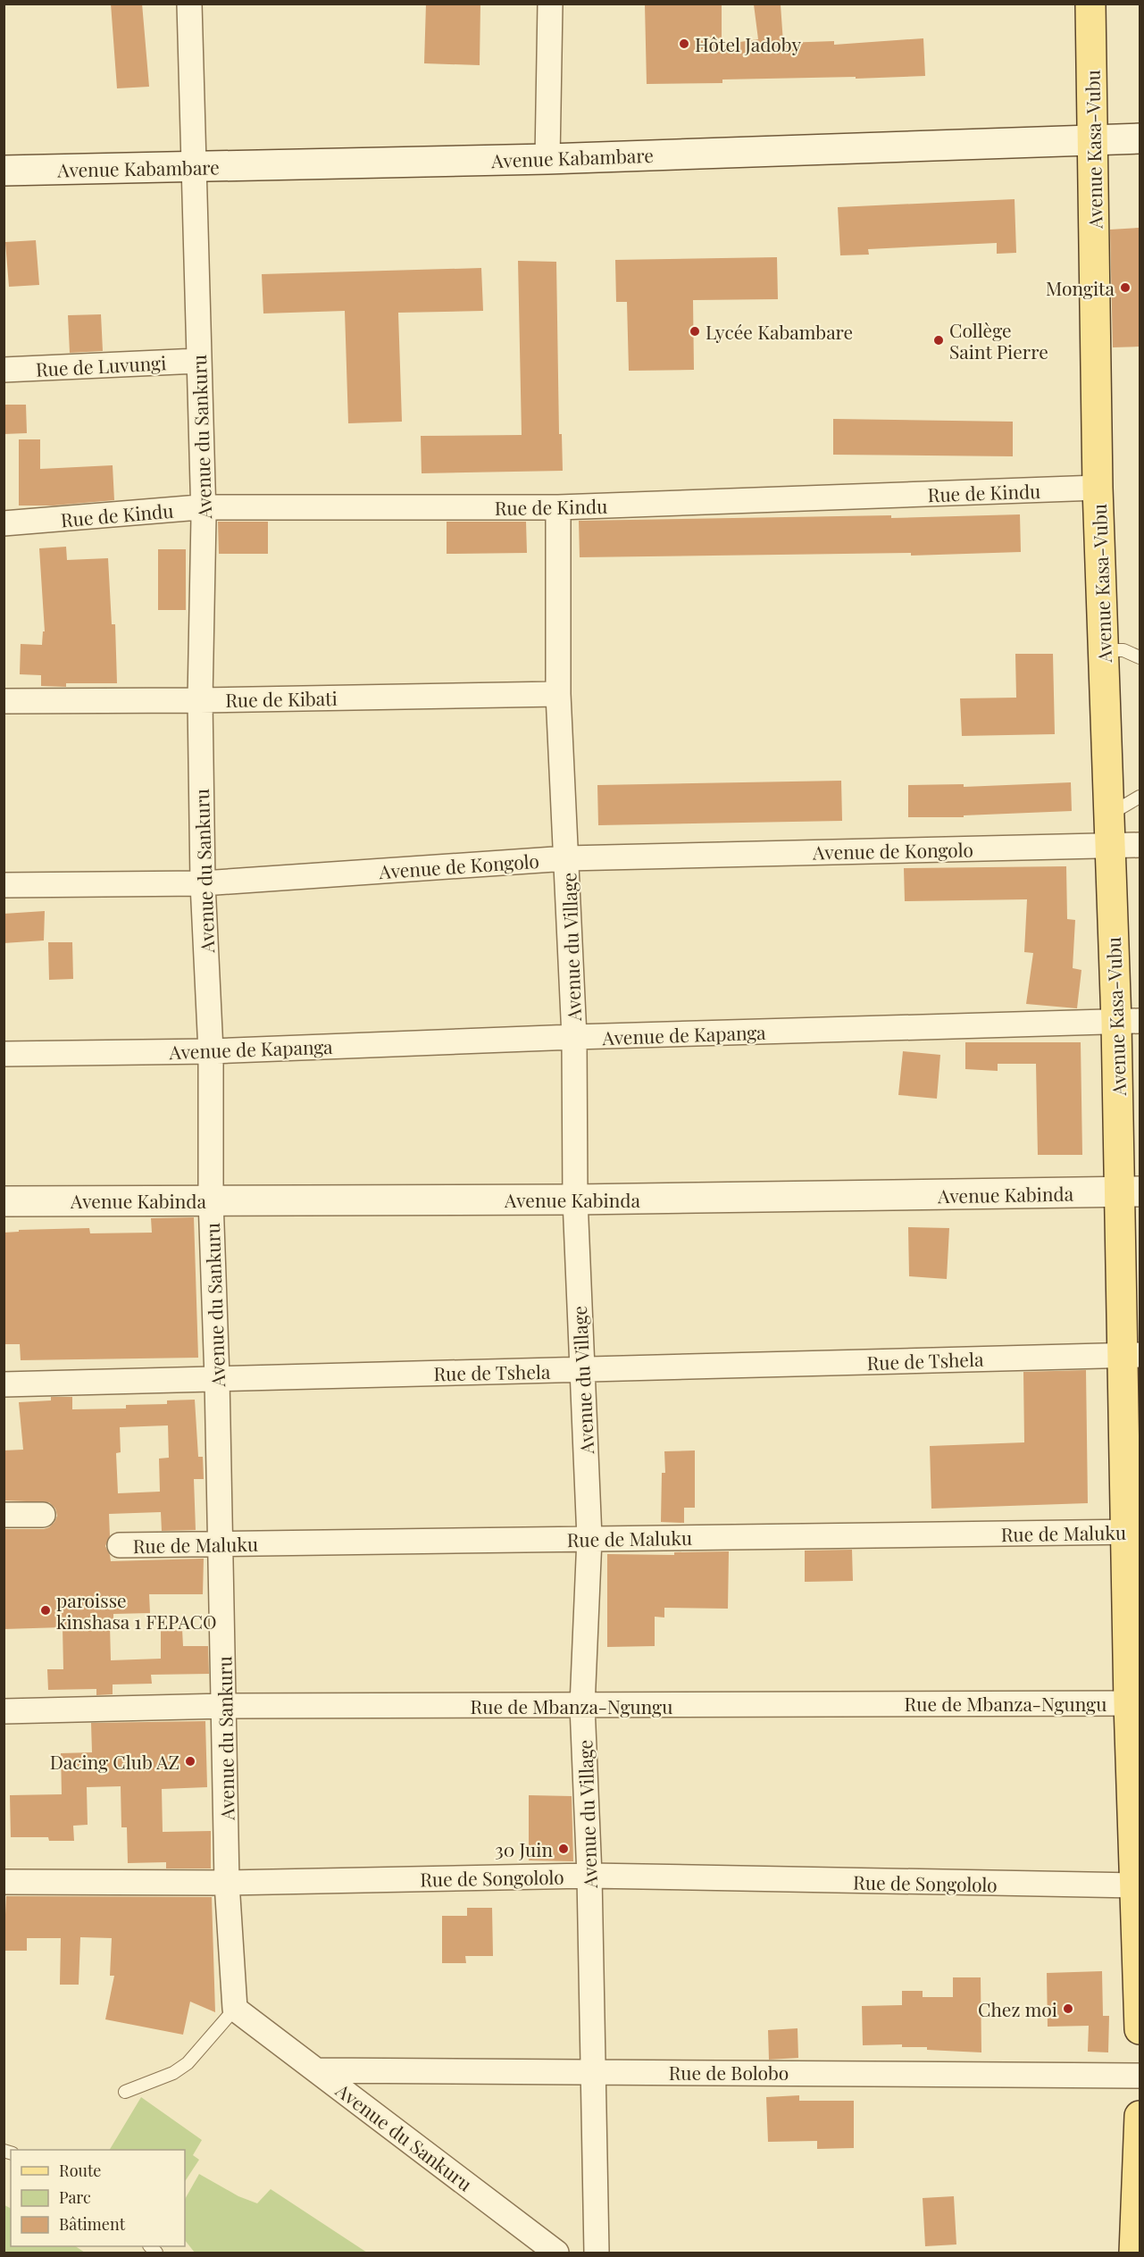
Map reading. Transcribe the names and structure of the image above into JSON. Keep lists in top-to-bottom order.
{
  "streets": {
    "main road": ["Avenue Kasa-Vubu", "Avenue Kabambare", "Avenue Kabinda"],
    "street": [
      "Rue de Luvungi",
      "Avenue du Sankuru",
      "Rue de Kindu",
      "Rue de Kibati",
      "Avenue de Kongolo",
      "Avenue du Village",
      "Avenue de Kapanga",
      "Rue de Tshela",
      "Rue de Maluku",
      "Rue de Mbanza-Ngungu",
      "Rue de Songololo",
      "Rue de Bolobo"
    ]
  },
  "crossings": [
    ["Avenue Kasa-Vubu", "Avenue Kabambare"],
    ["Avenue Kasa-Vubu", "Rue de Kindu"],
    ["Avenue Kasa-Vubu", "Avenue de Kongolo"],
    ["Avenue Kasa-Vubu", "Avenue de Kapanga"],
    ["Avenue Kasa-Vubu", "Avenue Kabinda"],
    ["Avenue Kasa-Vubu", "Rue de Tshela"],
    ["Avenue Kasa-Vubu", "Rue de Maluku"],
    ["Avenue Kasa-Vubu", "Rue de Mbanza-Ngungu"],
    ["Avenue Kasa-Vubu", "Rue de Songololo"],
    ["Avenue Kabambare", "Avenue du Sankuru"],
    ["Rue de Luvungi", "Avenue du Sankuru"],
    ["Avenue du Sankuru", "Rue de Kindu"],
    ["Avenue du Sankuru", "Rue de Kibati"],
    ["Avenue du Sankuru", "Avenue de Kongolo"],
    ["Avenue du Sankuru", "Avenue de Kapanga"],
    ["Avenue du Sankuru", "Avenue Kabinda"],
    ["Avenue du Sankuru", "Rue de Tshela"],
    ["Avenue du Sankuru", "Rue de Maluku"],
    ["Avenue du Sankuru", "Rue de Mbanza-Ngungu"],
    ["Avenue du Sankuru", "Rue de Songololo"],
    ["Avenue du Sankuru", "Rue de Bolobo"],
    ["Rue de Kindu", "Avenue du Village"],
    ["Rue de Kibati", "Avenue du Village"],
    ["Avenue de Kongolo", "Avenue du Village"],
    ["Avenue du Village", "Avenue de Kapanga"],
    ["Avenue du Village", "Avenue Kabinda"],
    ["Avenue du Village", "Rue de Tshela"],
    ["Avenue du Village", "Rue de Maluku"],
    ["Avenue du Village", "Rue de Mbanza-Ngungu"],
    ["Avenue du Village", "Rue de Songololo"],
    ["Avenue du Village", "Rue de Bolobo"]
  ],
  "places": [
    "Hôtel Jadoby",
    "Mongita",
    "Lycée Kabambare",
    "Collège Saint Pierre",
    "paroisse kinshasa 1 FEPACO",
    "Dacing Club AZ",
    "30 Juin",
    "Chez moi"
  ],
  "legend": ["Route", "Parc", "Bâtiment"]
}
